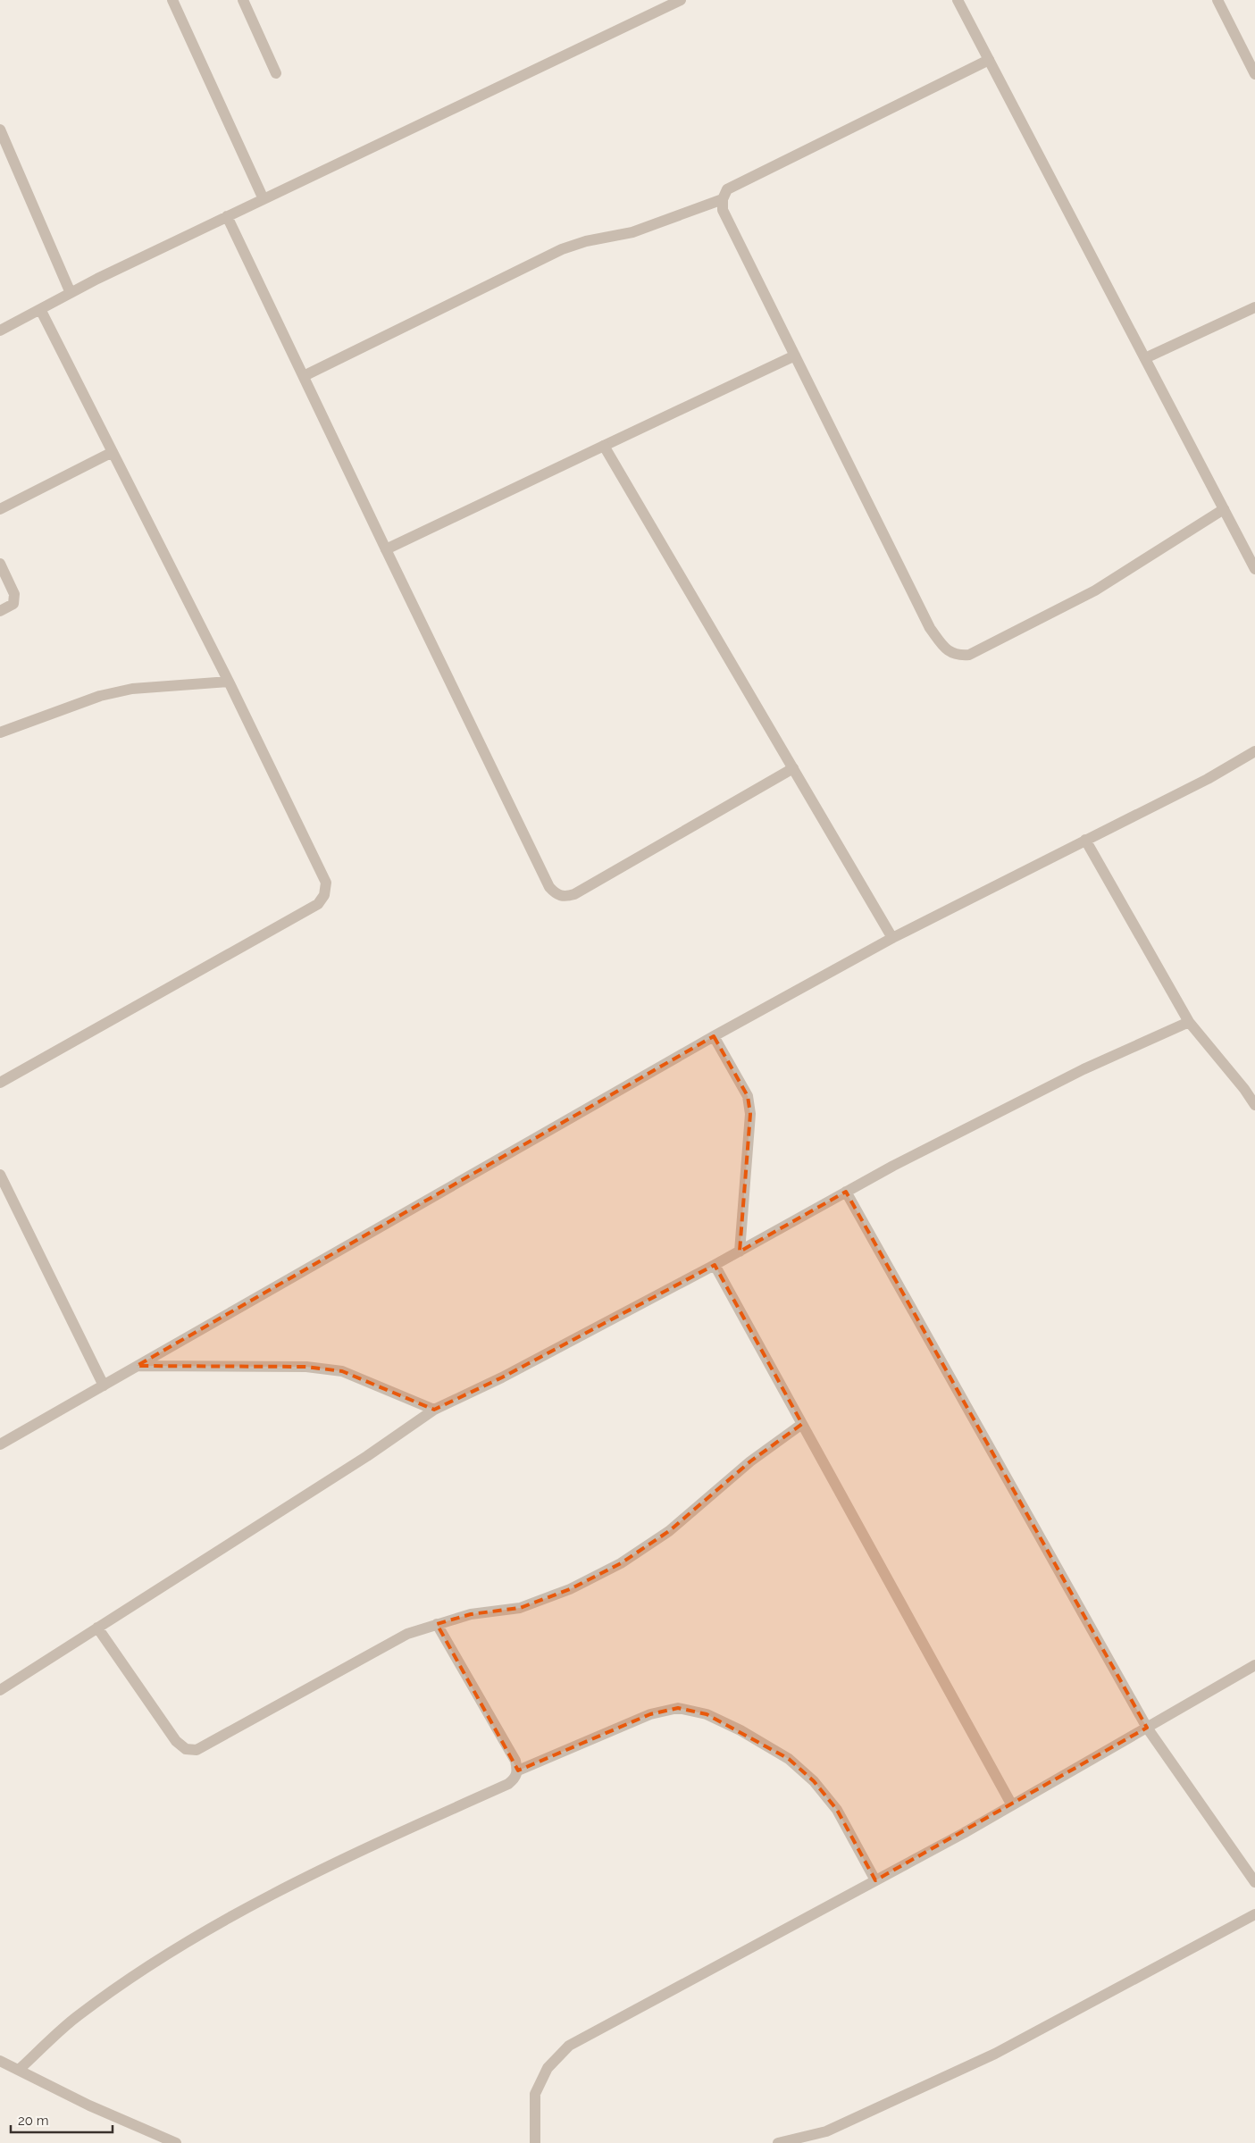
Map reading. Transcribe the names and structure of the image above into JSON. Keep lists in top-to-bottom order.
{
  "scale_bar": "20 m"
}
